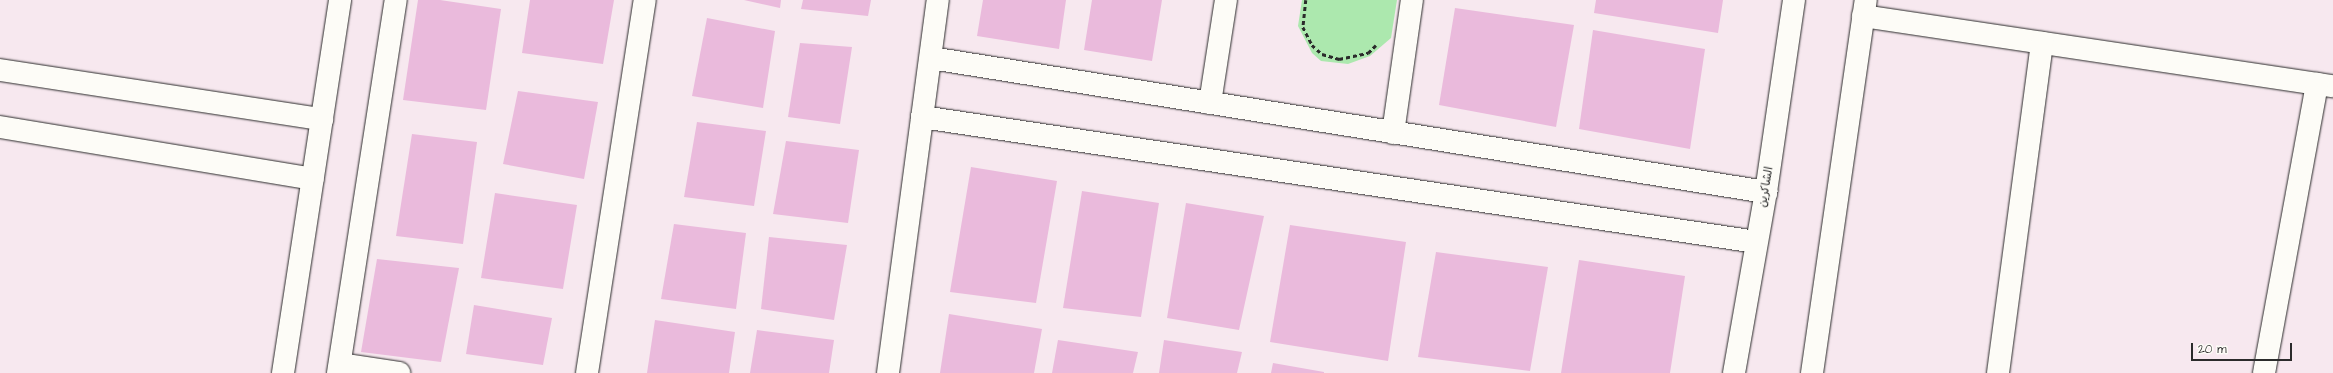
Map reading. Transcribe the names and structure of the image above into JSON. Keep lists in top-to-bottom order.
{
  "streets": {
    "street": ["الشاكرين"]
  },
  "scale_bar": "20 m"
}
